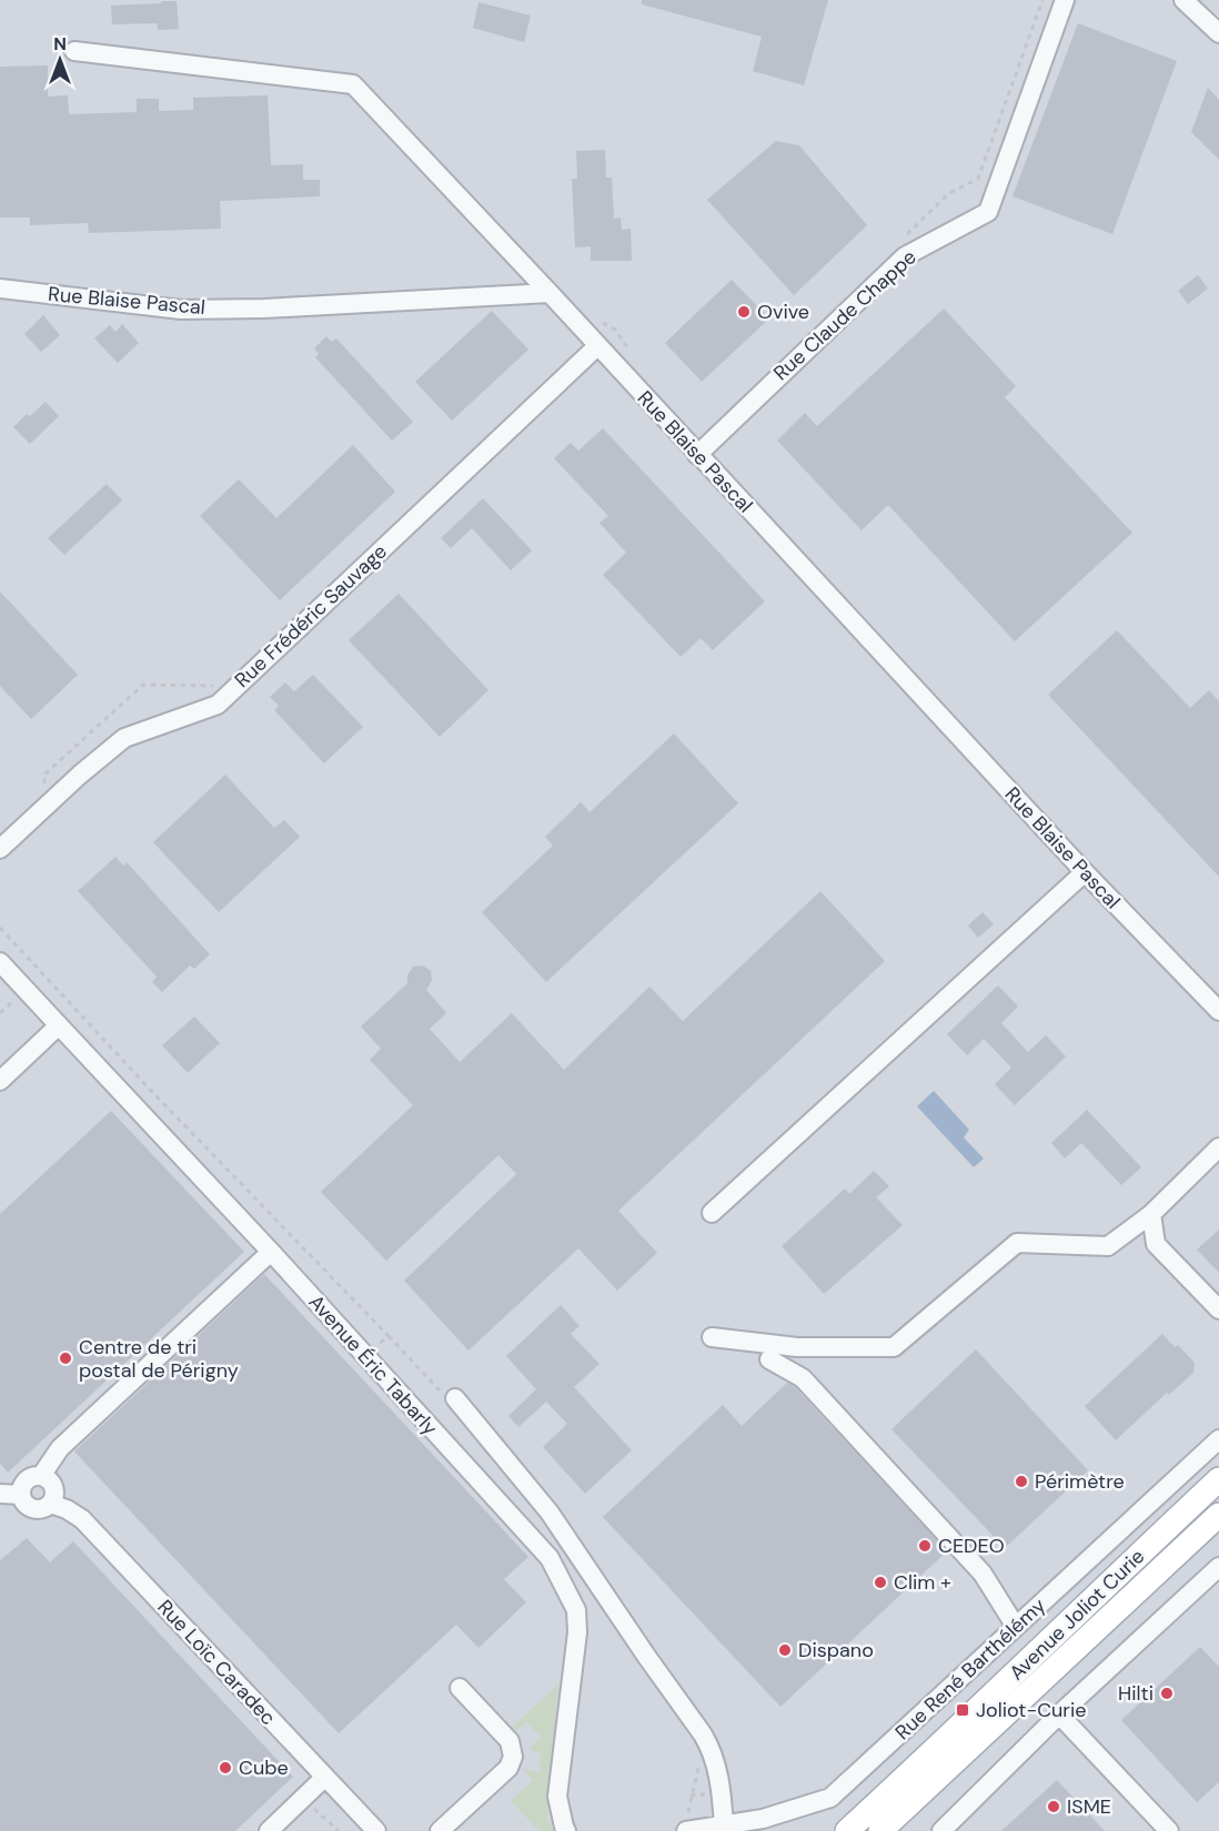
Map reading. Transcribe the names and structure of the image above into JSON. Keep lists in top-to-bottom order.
{
  "streets": {
    "main road": ["Avenue Joliot Curie"],
    "street": [
      "Rue Blaise Pascal",
      "Rue Claude Chappe",
      "Rue Frédéric Sauvage",
      "Avenue Éric Tabarly",
      "Rue Loïc Caradec",
      "Rue René Barthélémy"
    ]
  },
  "crossings": [
    ["Rue Blaise Pascal", "Rue Claude Chappe"],
    ["Rue Blaise Pascal", "Rue Frédéric Sauvage"]
  ],
  "places": {
    "other": [
      "Ovive",
      "Centre de tri postal de Périgny",
      "Périmètre",
      "CEDEO",
      "Clim +",
      "Dispano",
      "Hilti",
      "Cube",
      "ISME"
    ],
    "transit": ["Joliot-Curie"]
  },
  "north": "top"
}
